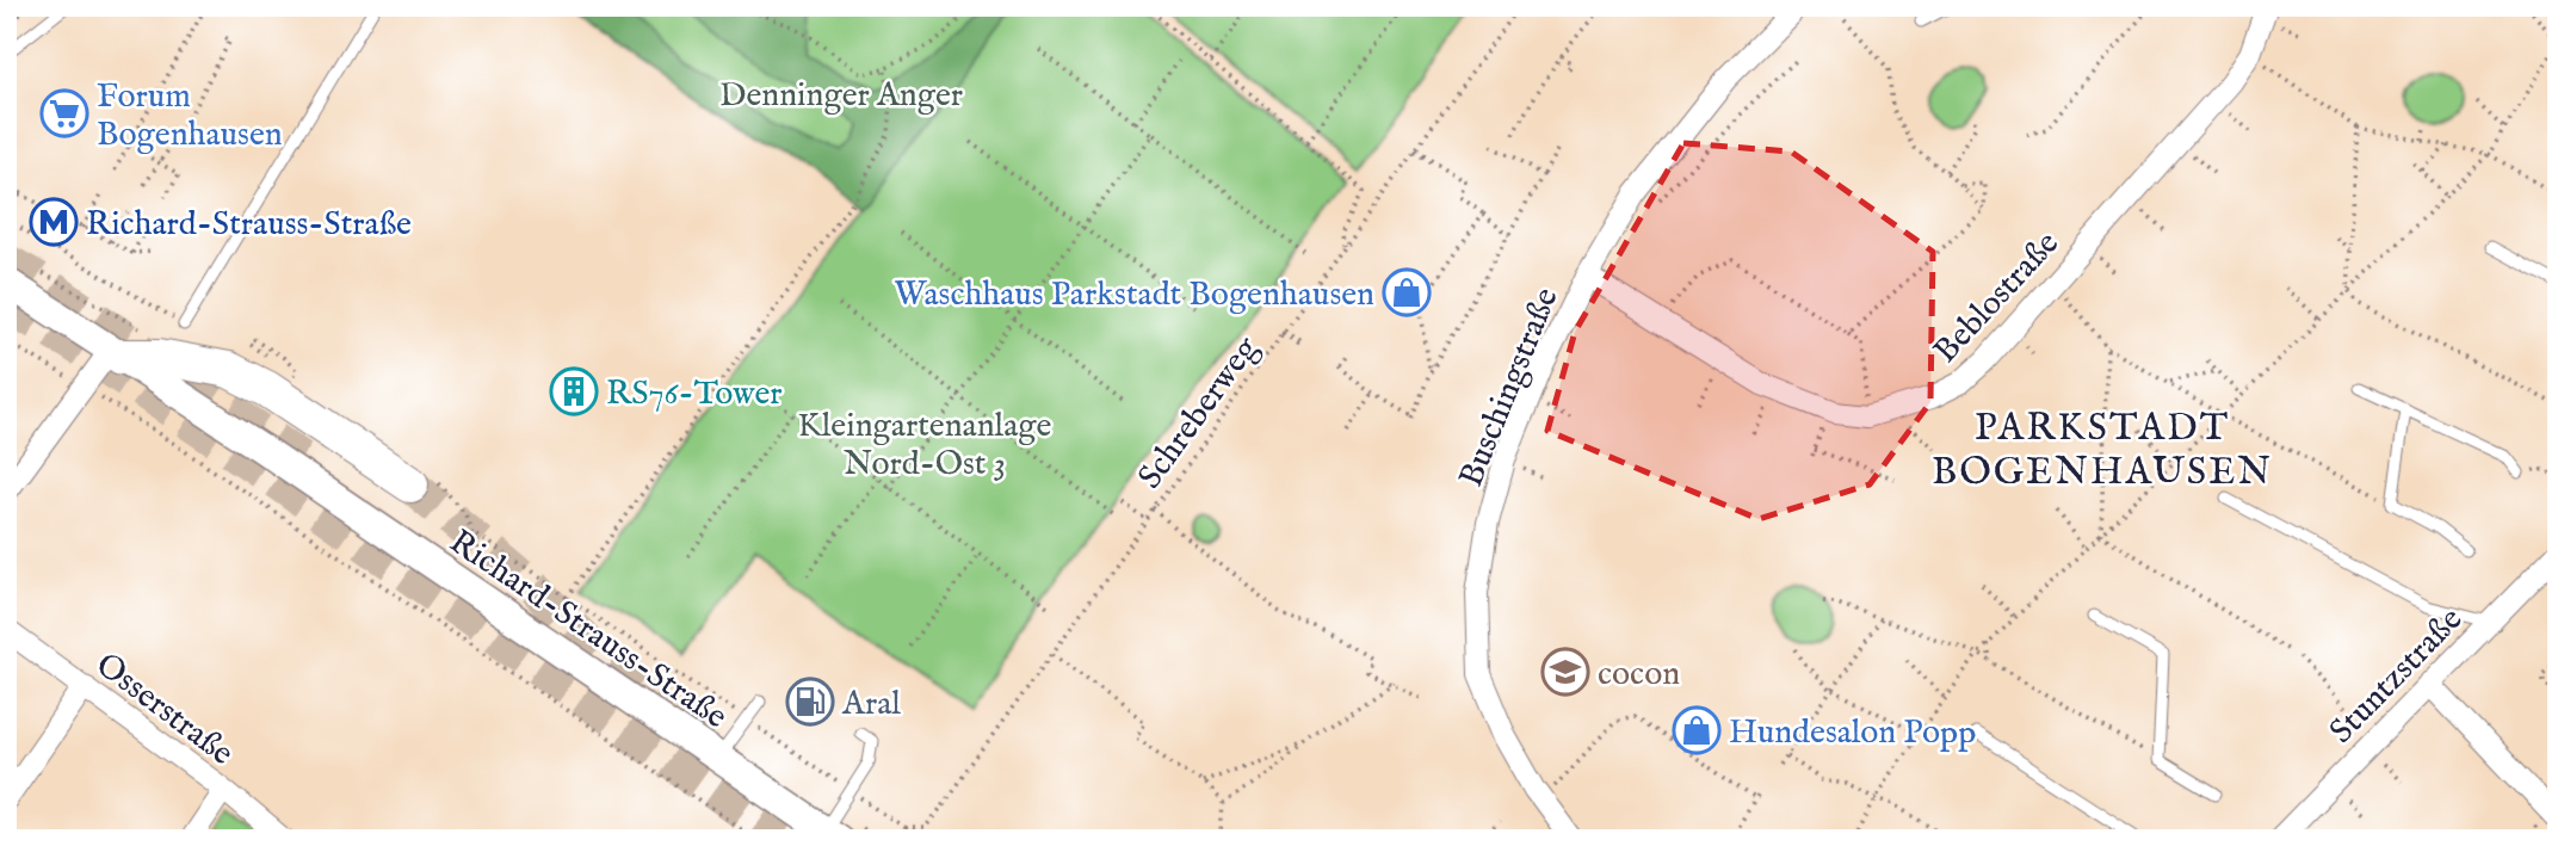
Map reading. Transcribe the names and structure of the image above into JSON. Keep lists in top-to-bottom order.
{
  "streets": {
    "main road": ["Richard-Strauss-Straße"],
    "street": [
      "Beblostraße",
      "Buschingstraße",
      "Stuntzstraße",
      "Osserstraße"
    ],
    "path": ["Schreberweg"]
  },
  "crossings": [
    ["Beblostraße", "Buschingstraße"]
  ],
  "districts": ["PARKSTADT BOGENHAUSEN"],
  "parks": ["Denninger Anger", "Kleingartenanlage Nord-Ost 3"],
  "places": {
    "supermarket": ["Forum Bogenhausen"],
    "metro station": ["Richard-Strauss-Straße"],
    "shop": ["Waschhaus Parkstadt Bogenhausen", "Hundesalon Popp"],
    "building": ["RS76-Tower"],
    "school or university": ["cocon"],
    "fuel station": ["Aral"]
  }
}
